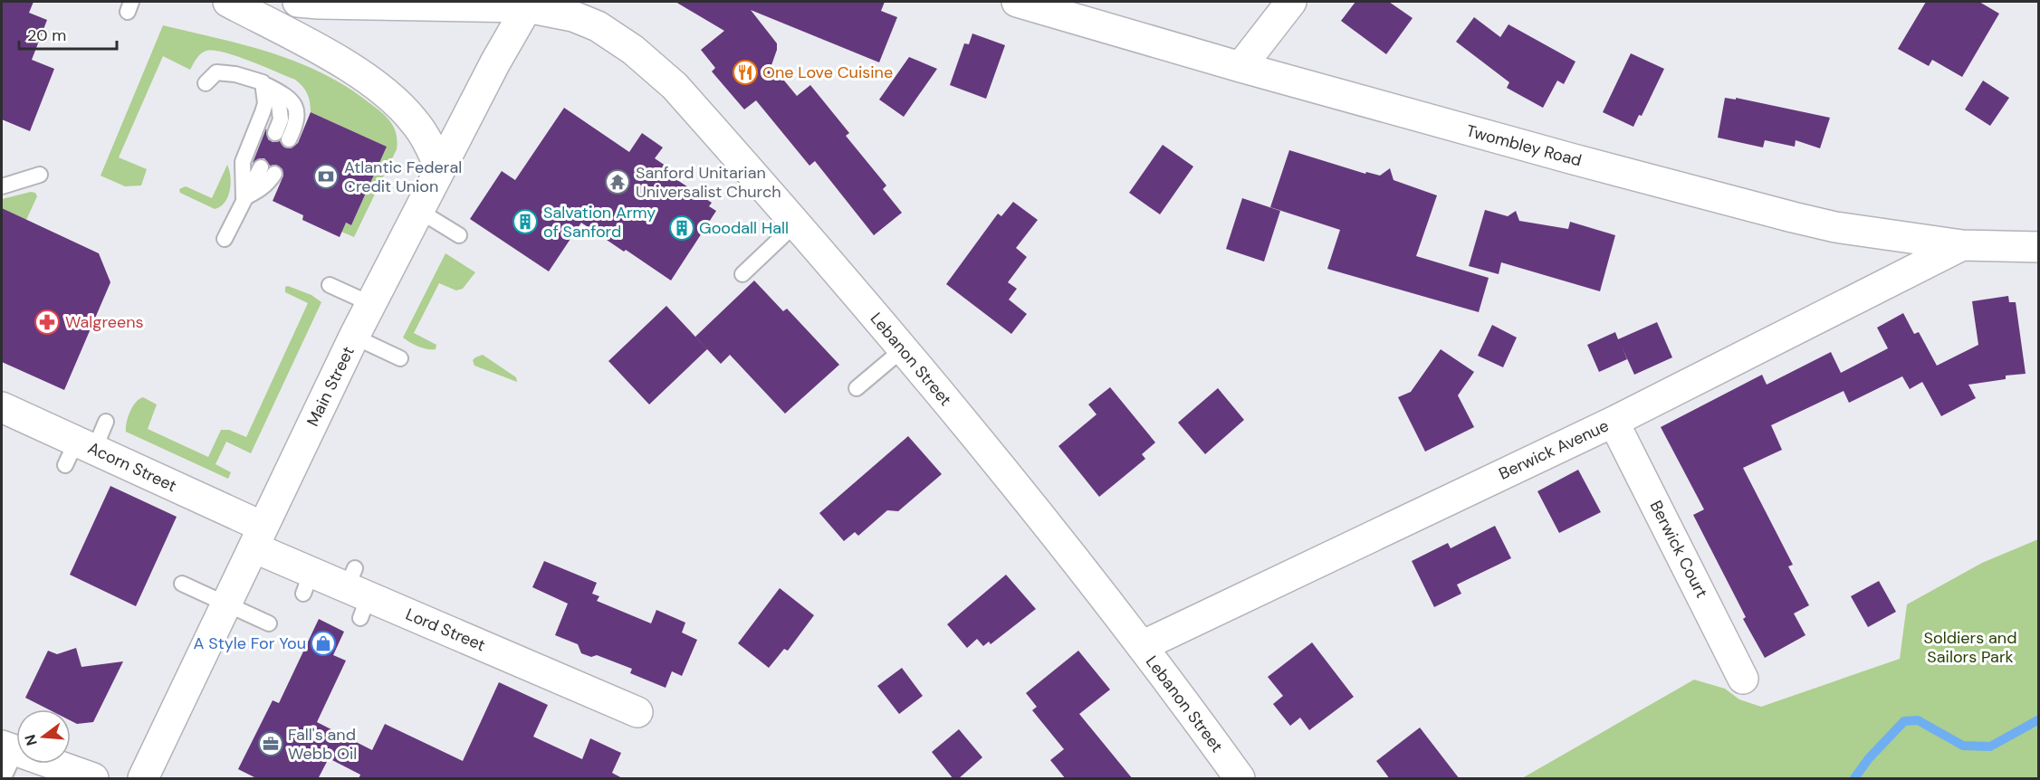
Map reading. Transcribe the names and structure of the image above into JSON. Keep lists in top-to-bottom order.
{
  "streets": {
    "main road": [
      "Twombley Road",
      "Lebanon Street",
      "Main Street",
      "Berwick Avenue",
      "Acorn Street",
      "Berwick Court",
      "Lord Street"
    ]
  },
  "crossings": [
    ["Twombley Road", "Berwick Avenue"],
    ["Lebanon Street", "Main Street"],
    ["Lebanon Street", "Berwick Avenue"],
    ["Main Street", "Acorn Street"],
    ["Main Street", "Lord Street"],
    ["Berwick Avenue", "Berwick Court"],
    ["Acorn Street", "Lord Street"]
  ],
  "parks": ["Soldiers and Sailors Park"],
  "places": {
    "restaurant": ["One Love Cuisine"],
    "bank": ["Atlantic Federal Credit Union"],
    "temple": ["Sanford Unitarian Universalist Church"],
    "building": ["Salvation Army of Sanford", "Goodall Hall"],
    "pharmacy": ["Walgreens"],
    "shop": ["A Style For You"],
    "office": ["Fall's and Webb Oil"]
  },
  "scale_bar": "20 m",
  "north": "left"
}
